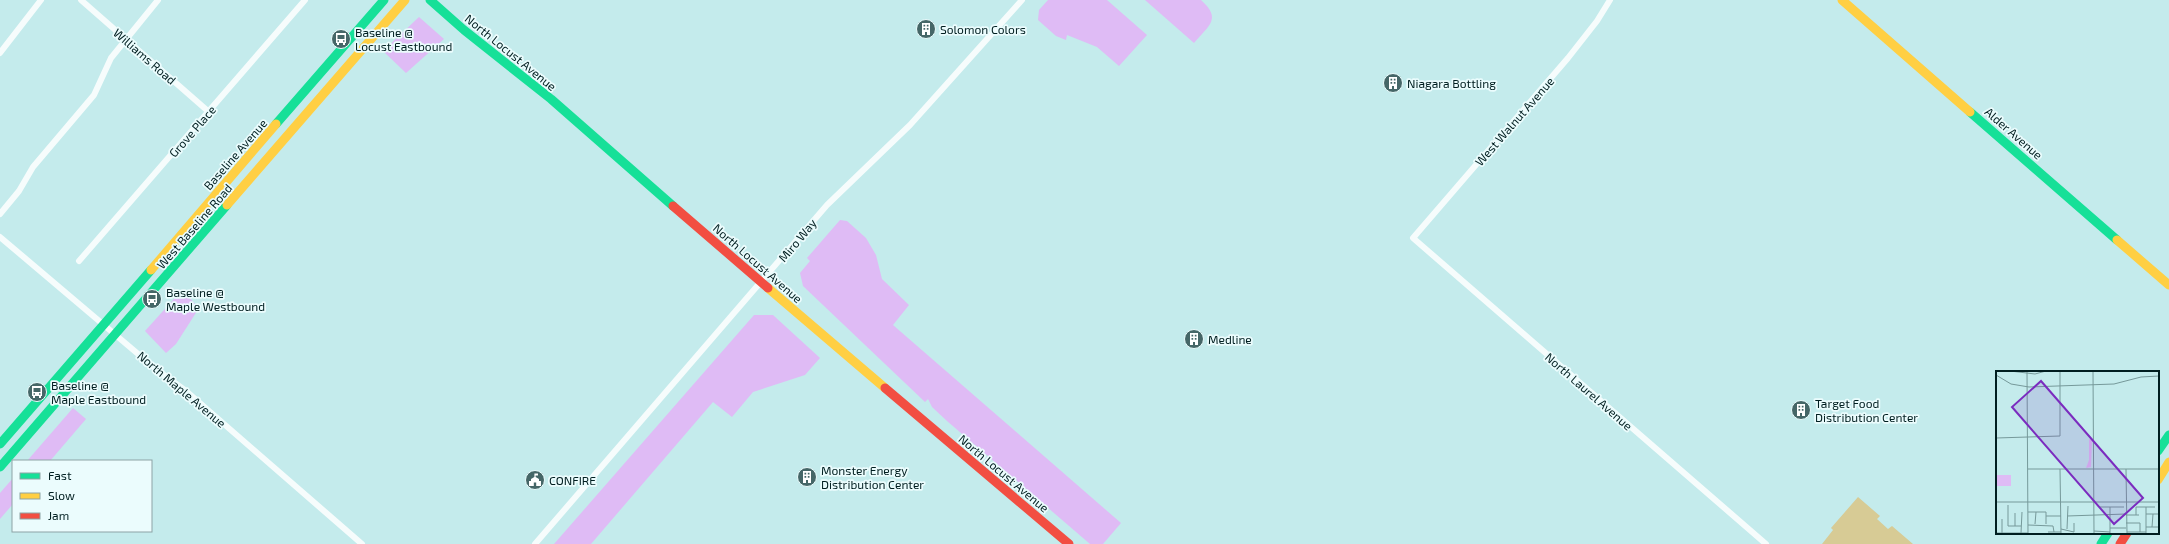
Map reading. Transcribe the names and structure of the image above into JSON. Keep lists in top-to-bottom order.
{
  "streets": {
    "main road": [
      "North Locust Avenue",
      "Alder Avenue",
      "Baseline Avenue",
      "West Baseline Road"
    ],
    "street": [
      "Williams Road",
      "West Walnut Avenue",
      "Grove Place",
      "Miro Way",
      "North Maple Avenue",
      "North Laurel Avenue"
    ]
  },
  "crossings": [
    ["North Locust Avenue", "Miro Way"],
    ["Williams Road", "Grove Place"],
    ["West Walnut Avenue", "North Laurel Avenue"],
    ["Baseline Avenue", "North Maple Avenue"],
    ["West Baseline Road", "North Maple Avenue"]
  ],
  "places": {
    "building": [
      "Solomon Colors",
      "Niagara Bottling",
      "Medline",
      "Target Food Distribution Center",
      "Monster Energy Distribution Center"
    ],
    "bus stop": ["Baseline @ Locust Eastbound", "Baseline @ Maple Westbound", "Baseline @ Maple Eastbound"],
    "public building": ["CONFIRE"]
  },
  "legend": ["Fast", "Slow", "Jam"]
}
